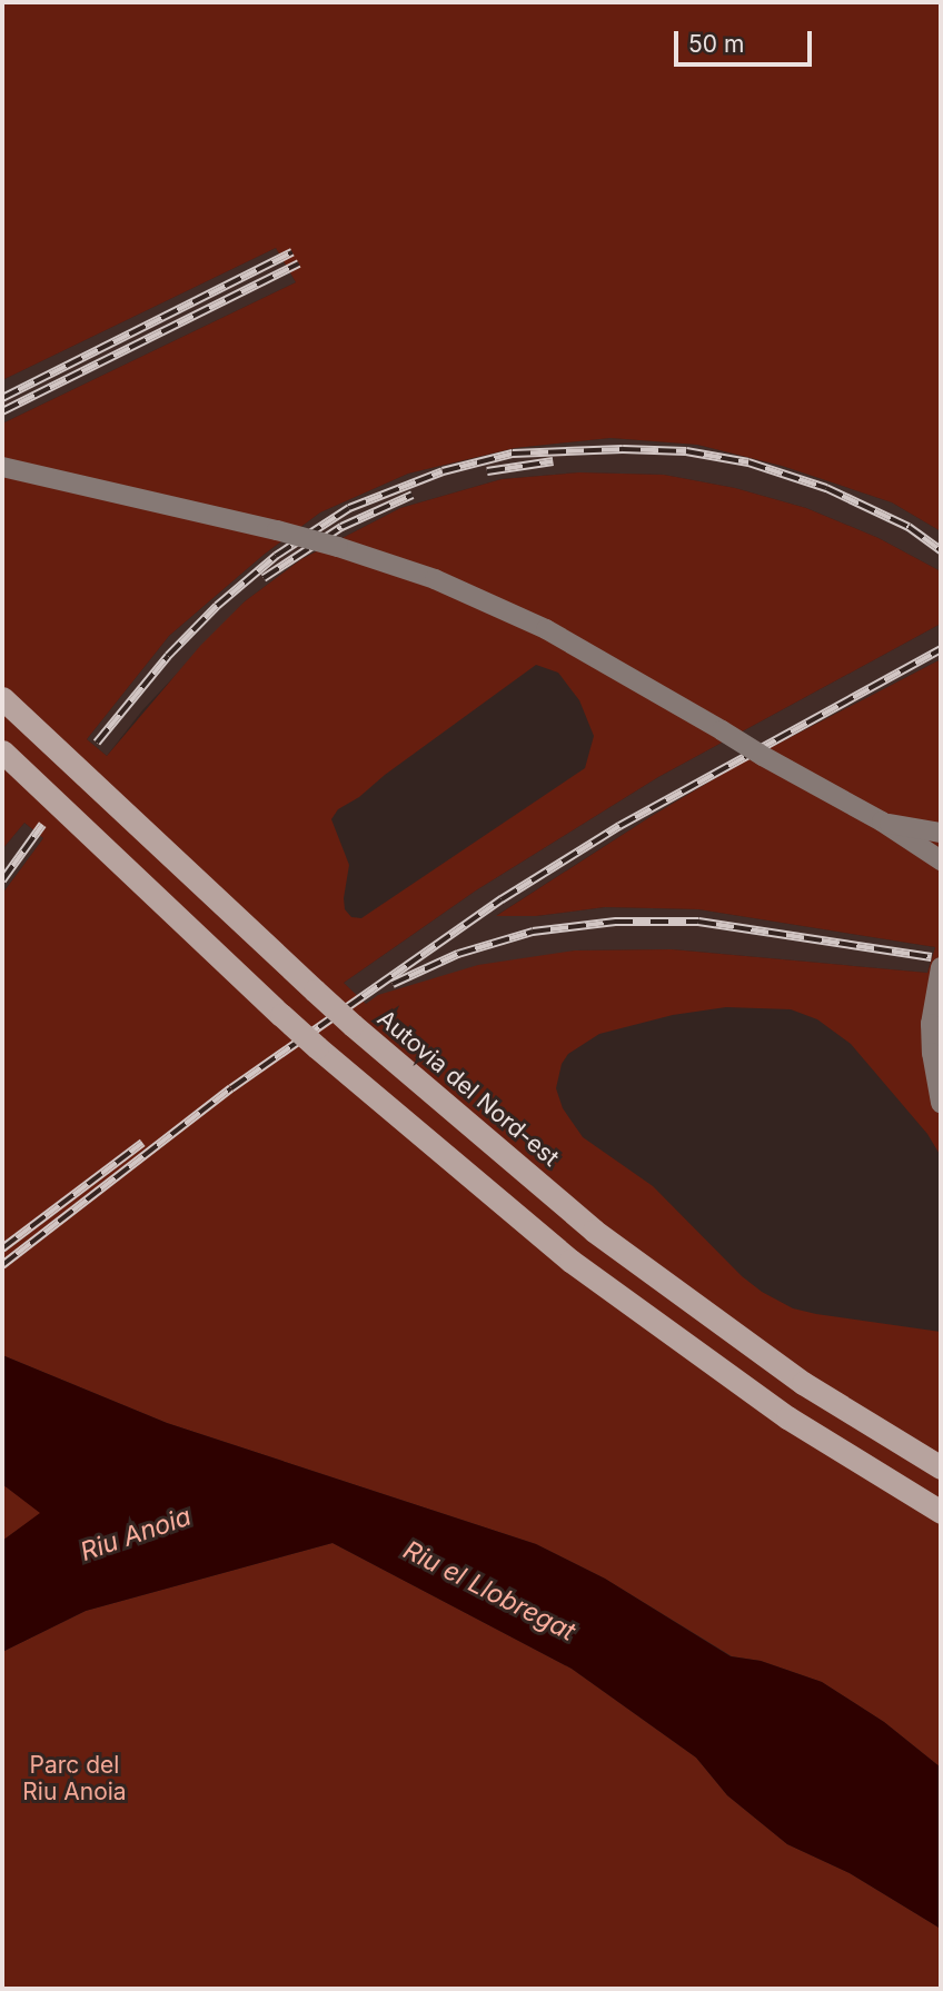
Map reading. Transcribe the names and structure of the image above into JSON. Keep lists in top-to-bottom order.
{
  "streets": {
    "highway": ["Autovia del Nord-est"]
  },
  "water": ["Riu Anoia", "Riu el Llobregat"],
  "parks": ["Parc del Riu Anoia"],
  "scale_bar": "50 m"
}
